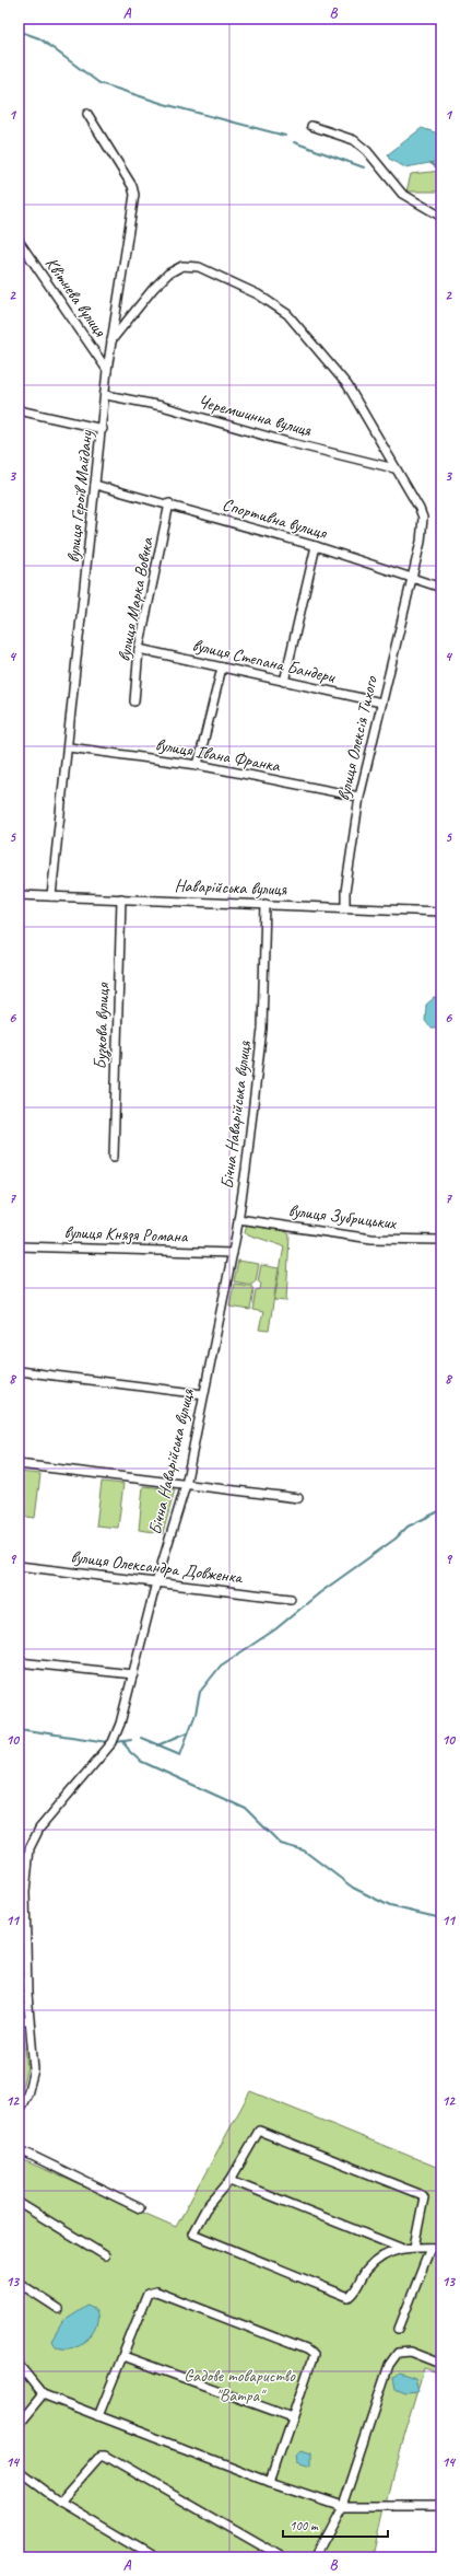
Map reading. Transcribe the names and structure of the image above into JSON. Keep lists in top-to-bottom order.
{
  "streets": {
    "street": [
      "Квітнева вулиця",
      "Черемшинна вулиця",
      "вулиця Героїв Майдану",
      "Спортивна вулиця",
      "вулиця Марка Вовчка",
      "вулиця Степана Бандери",
      "вулиця Олексія Тихого",
      "вулиця Івана Франка",
      "Наварійська вулиця",
      "Бузкова вулиця",
      "Бічна Наварійська вулиця",
      "вулиця Зубрицьких",
      "вулиця Князя Романа",
      "вулиця Олександра Довженка"
    ]
  },
  "crossings": [
    ["Квітнева вулиця", "вулиця Героїв Майдану"],
    ["Черемшинна вулиця", "вулиця Героїв Майдану"],
    ["Черемшинна вулиця", "вулиця Олексія Тихого"],
    ["вулиця Героїв Майдану", "Спортивна вулиця"],
    ["вулиця Героїв Майдану", "вулиця Олексія Тихого"],
    ["вулиця Героїв Майдану", "вулиця Івана Франка"],
    ["вулиця Героїв Майдану", "Наварійська вулиця"],
    ["Спортивна вулиця", "вулиця Марка Вовчка"],
    ["Спортивна вулиця", "вулиця Олексія Тихого"],
    ["вулиця Марка Вовчка", "вулиця Степана Бандери"],
    ["вулиця Степана Бандери", "вулиця Олексія Тихого"],
    ["вулиця Олексія Тихого", "вулиця Івана Франка"],
    ["вулиця Олексія Тихого", "Наварійська вулиця"],
    ["Наварійська вулиця", "Бузкова вулиця"],
    ["Наварійська вулиця", "Бічна Наварійська вулиця"],
    ["Бічна Наварійська вулиця", "вулиця Зубрицьких"],
    ["Бічна Наварійська вулиця", "вулиця Князя Романа"],
    ["Бічна Наварійська вулиця", "вулиця Олександра Довженка"]
  ],
  "parks": ["Садове товариство \"Ватра\""],
  "scale_bar": "100 m",
  "grid": {
    "columns": ["A", "B"],
    "rows": [
      "1",
      "2",
      "3",
      "4",
      "5",
      "6",
      "7",
      "8",
      "9",
      "10",
      "11",
      "12",
      "13",
      "14"
    ]
  }
}
